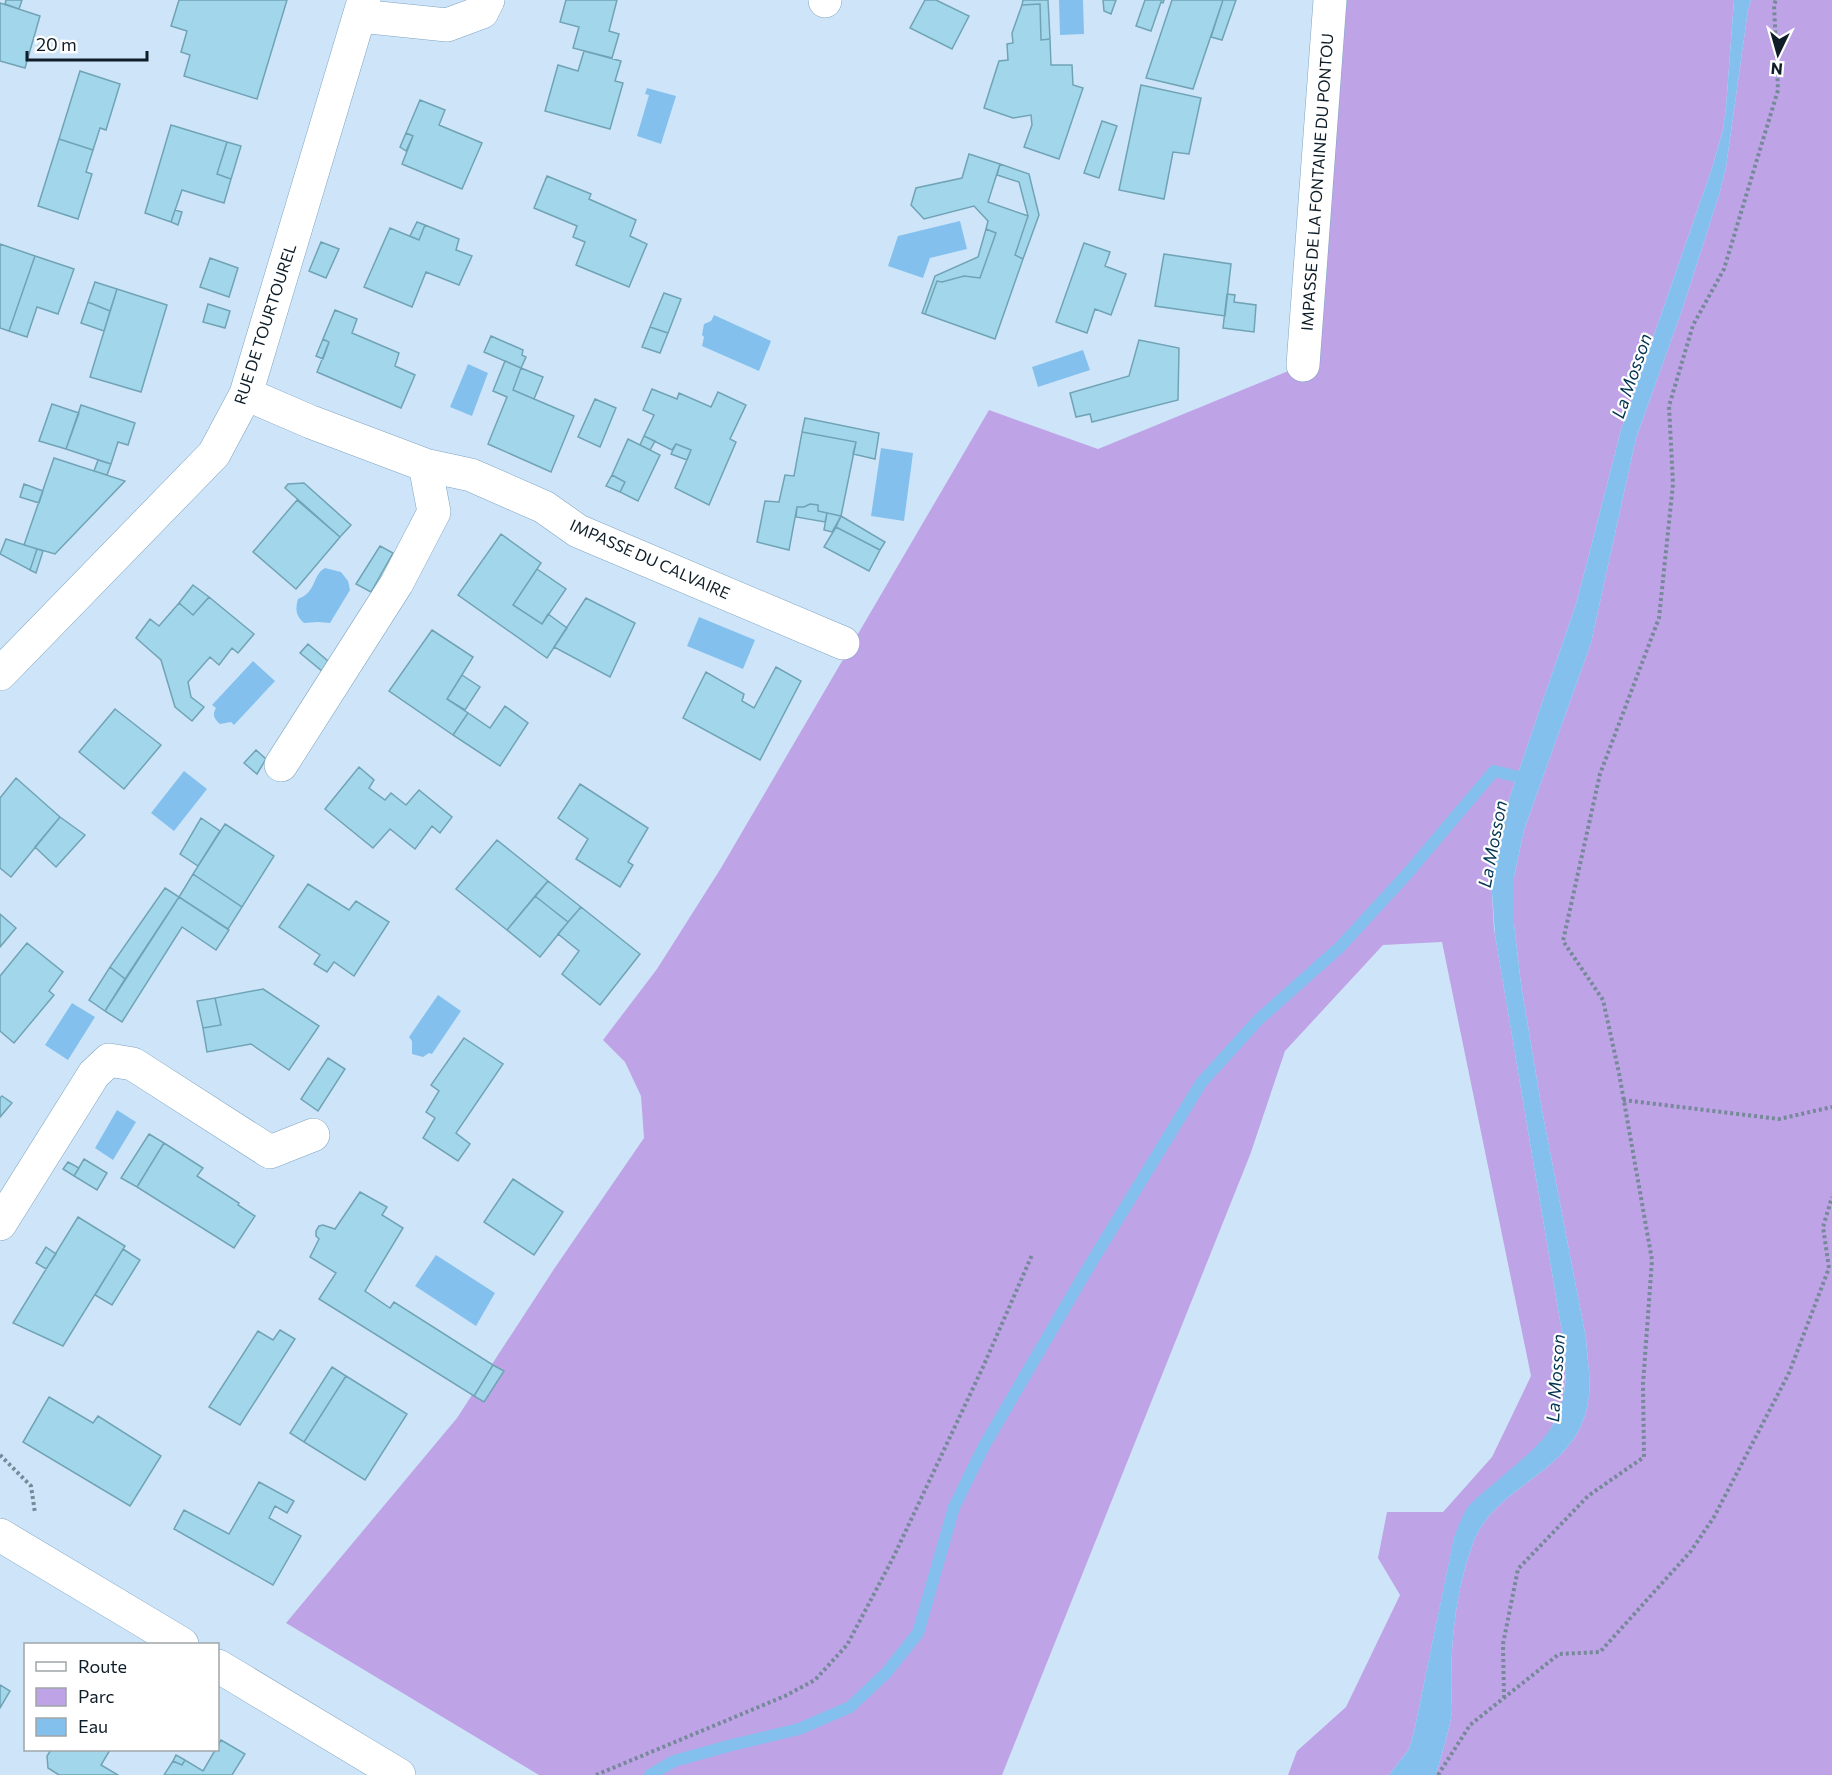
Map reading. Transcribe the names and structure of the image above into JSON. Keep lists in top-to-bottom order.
{
  "streets": {
    "street": ["IMPASSE DE LA FONTAINE DU PONTOU", "RUE DE TOURTOUREL", "IMPASSE DU CALVAIRE"]
  },
  "crossings": [
    ["RUE DE TOURTOUREL", "IMPASSE DU CALVAIRE"]
  ],
  "water": ["La Mosson"],
  "legend": ["Route", "Parc", "Eau"],
  "scale_bar": "20 m",
  "north": "bottom"
}
